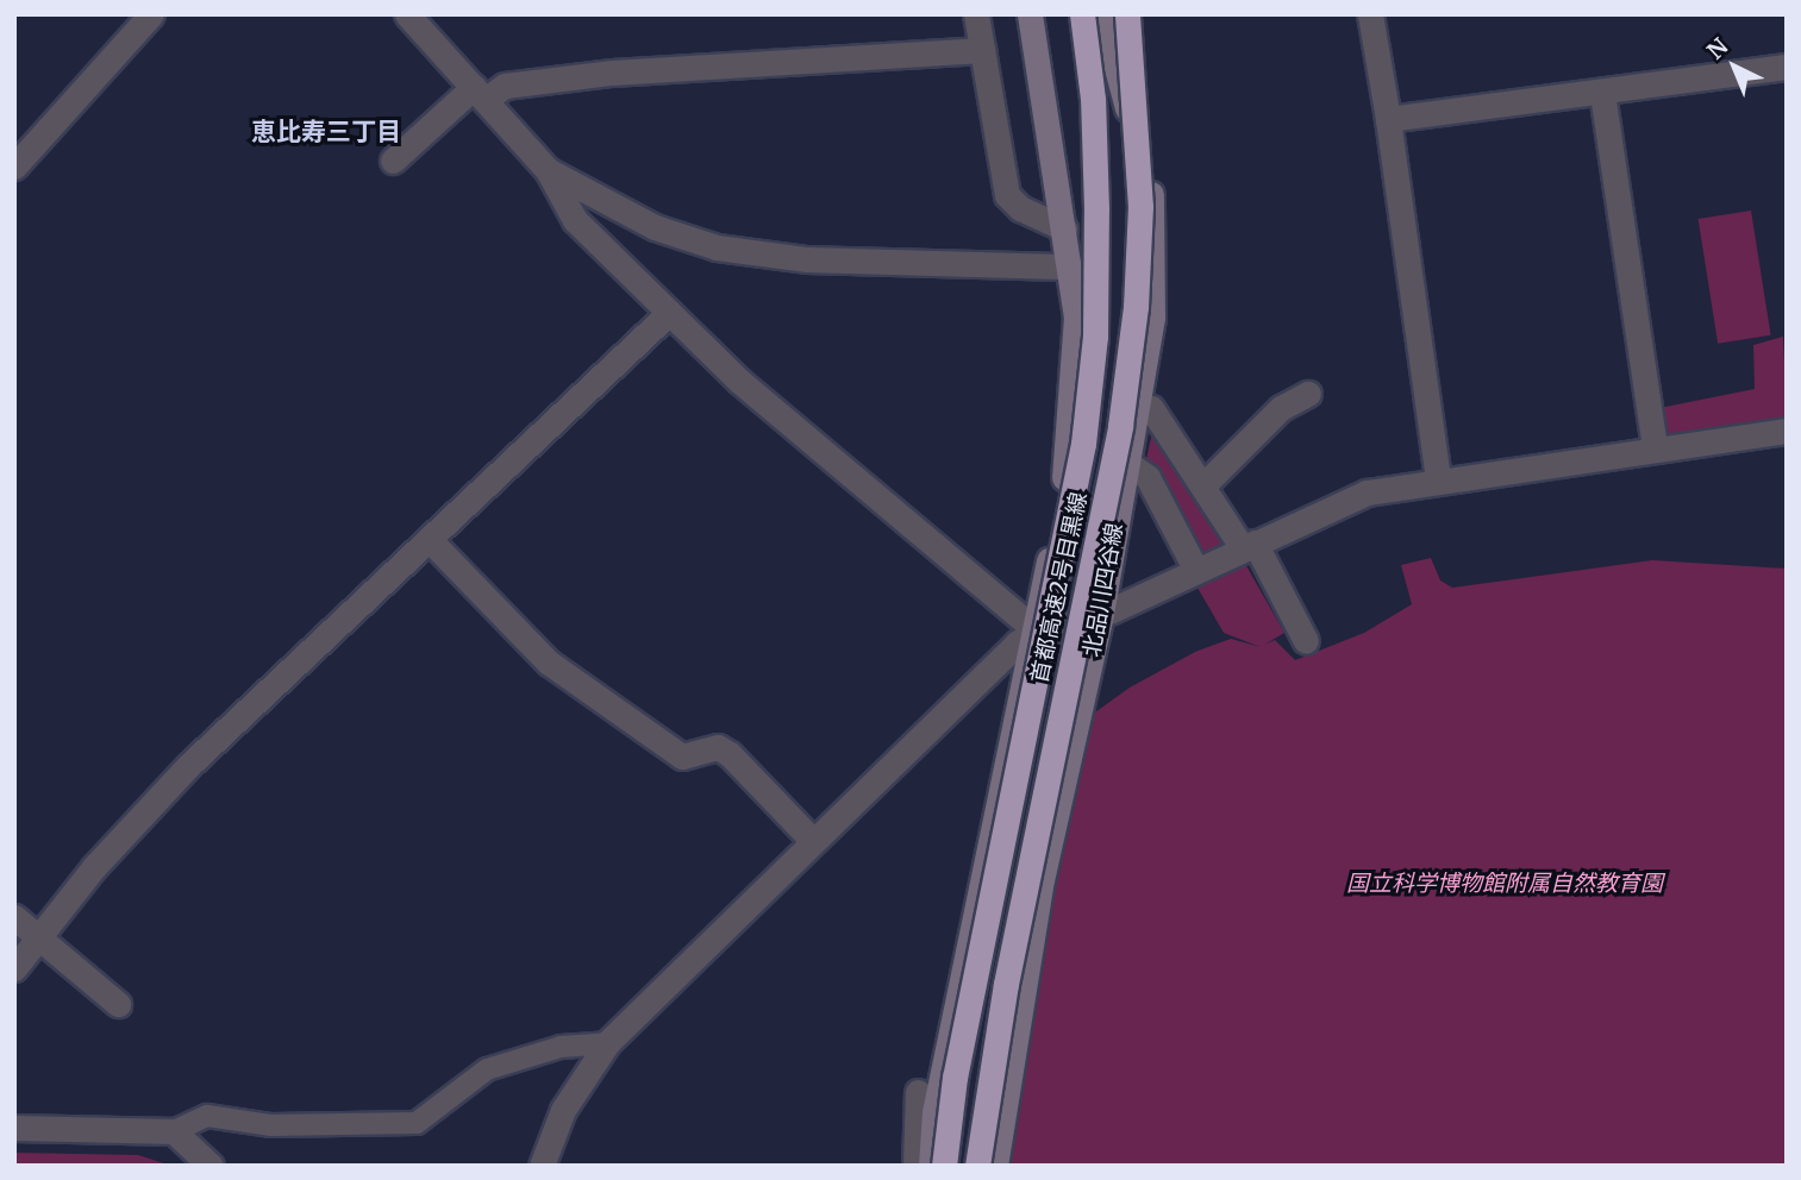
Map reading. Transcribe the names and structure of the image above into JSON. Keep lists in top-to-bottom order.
{
  "streets": {
    "highway": ["首都高速2号目黒線"],
    "main road": ["北品川四谷線"]
  },
  "districts": ["恵比寿三丁目"],
  "parks": ["国立科学博物館附属自然教育園"],
  "north": "top left"
}
